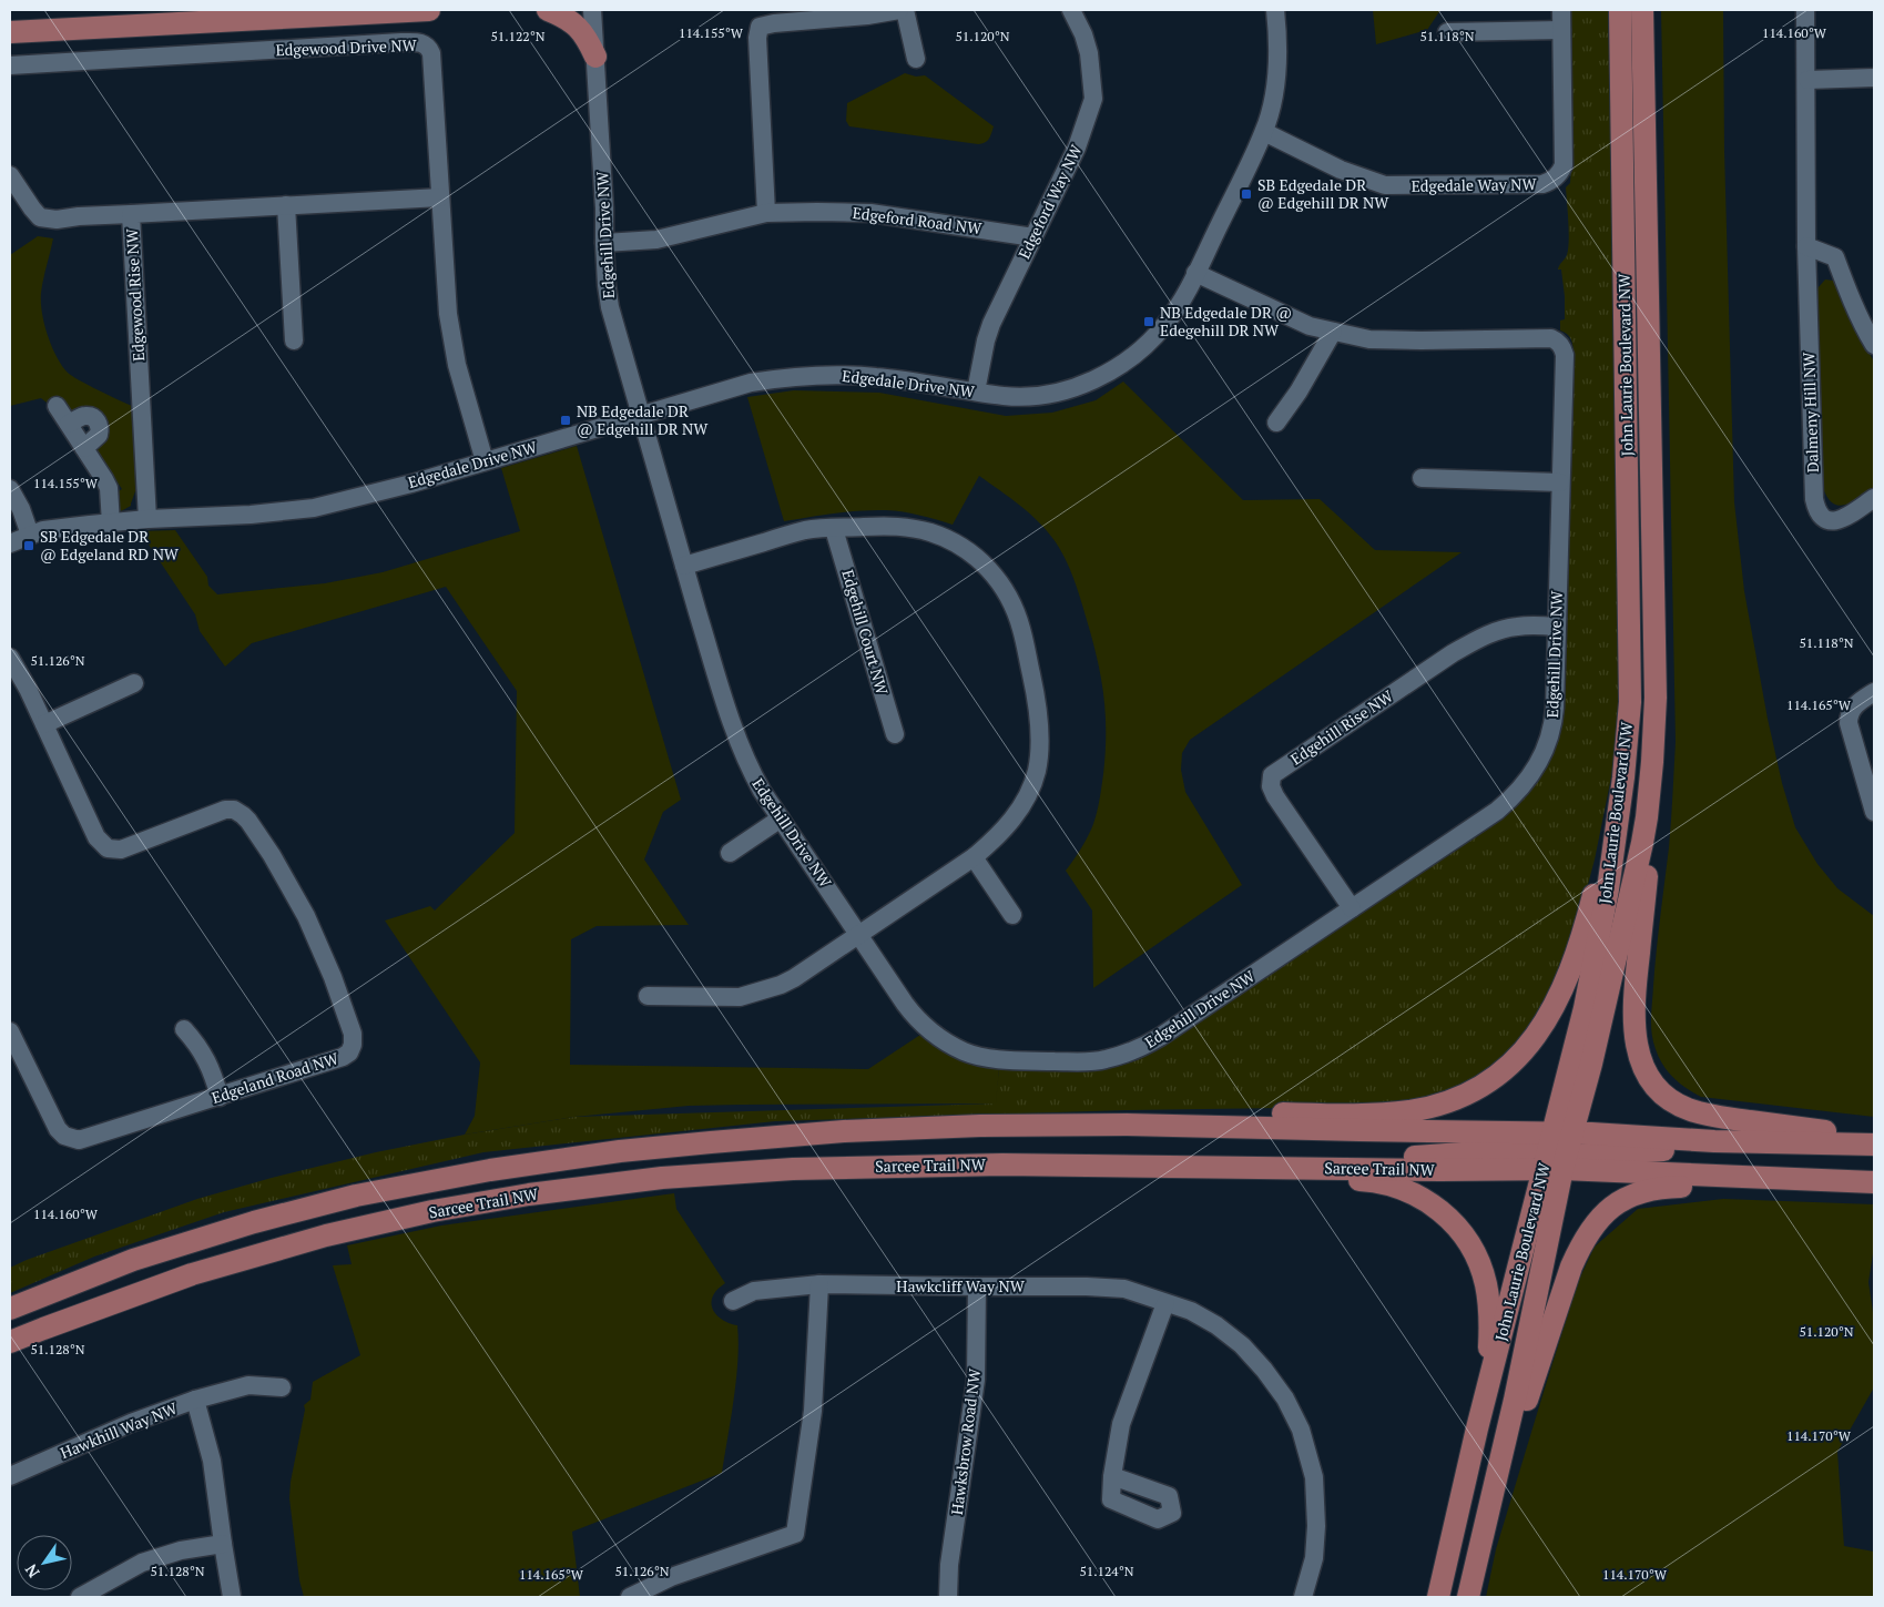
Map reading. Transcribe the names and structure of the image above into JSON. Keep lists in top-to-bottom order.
{
  "streets": {
    "main road": ["John Laurie Boulevard NW", "Sarcee Trail NW"],
    "street": [
      "Edgewood Drive NW",
      "Edgedale Way NW",
      "Edgeford Way NW",
      "Edgeford Road NW",
      "Edgehill Drive NW",
      "Edgewood Rise NW",
      "Edgedale Drive NW",
      "Dalmeny Hill NW",
      "Edgehill Court NW",
      "Edgehill Rise NW",
      "Edgeland Road NW",
      "Hawkcliff Way NW",
      "Hawkhill Way NW",
      "Hawksbrow Road NW"
    ]
  },
  "crossings": [
    ["Edgewood Drive NW", "Edgewood Rise NW"],
    ["Edgewood Drive NW", "Edgedale Drive NW"],
    ["Edgedale Way NW", "Edgedale Drive NW"],
    ["Edgeford Way NW", "Edgeford Road NW"],
    ["Edgeford Way NW", "Edgedale Drive NW"],
    ["Edgeford Road NW", "Edgehill Drive NW"],
    ["Edgehill Drive NW", "Edgedale Drive NW"],
    ["Edgehill Drive NW", "Edgehill Rise NW"],
    ["Edgewood Rise NW", "Edgedale Drive NW"],
    ["John Laurie Boulevard NW", "Sarcee Trail NW"],
    ["Hawkcliff Way NW", "Hawksbrow Road NW"]
  ],
  "places": {
    "transit": [
      "SB Edgedale DR @ Edgehill DR NW",
      "NB Edgedale DR @ Edegehill DR NW",
      "NB Edgedale DR @ Edgehill DR NW",
      "SB Edgedale DR @ Edgeland RD NW"
    ]
  },
  "north": "bottom left",
  "coordinates": [
    "114.155°W",
    "114.160°W",
    "51.122°N",
    "51.120°N",
    "51.118°N",
    "51.126°N",
    "114.165°W",
    "51.128°N",
    "114.170°W",
    "51.124°N"
  ]
}
